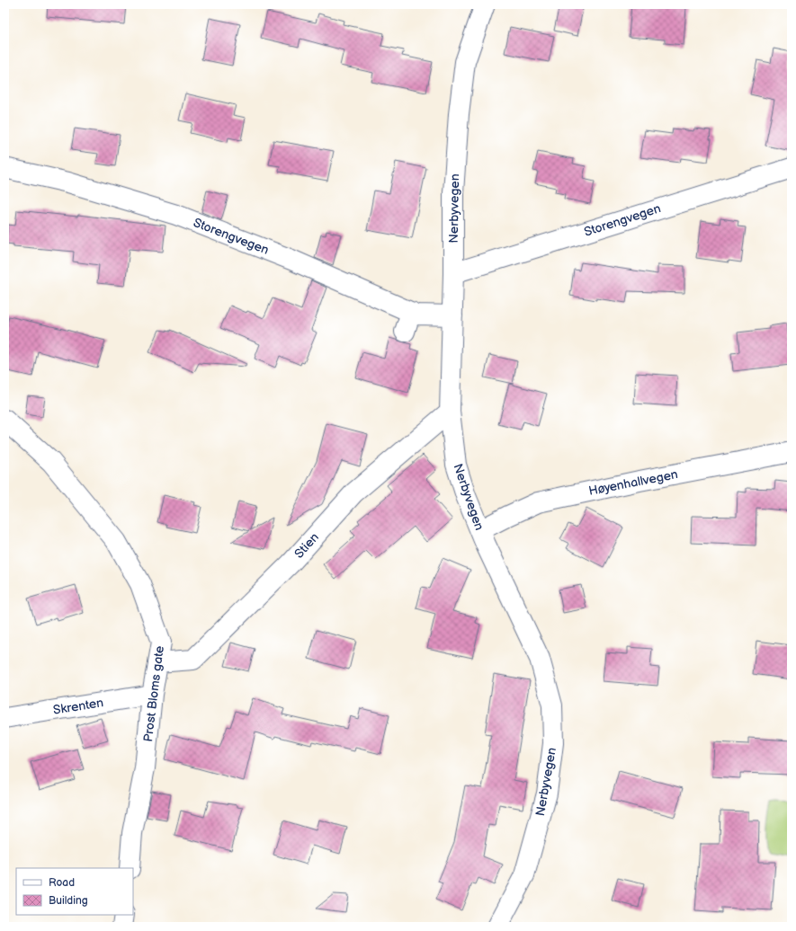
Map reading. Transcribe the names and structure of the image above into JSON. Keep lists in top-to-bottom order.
{
  "streets": {
    "street": [
      "Nerbyvegen",
      "Storengvegen",
      "Høyenhallvegen",
      "Stien",
      "Prost Bloms gate",
      "Skrenten"
    ]
  },
  "crossings": [
    ["Nerbyvegen", "Storengvegen"],
    ["Nerbyvegen", "Høyenhallvegen"],
    ["Nerbyvegen", "Stien"],
    ["Stien", "Prost Bloms gate"],
    ["Prost Bloms gate", "Skrenten"]
  ],
  "legend": ["Road", "Building"]
}
